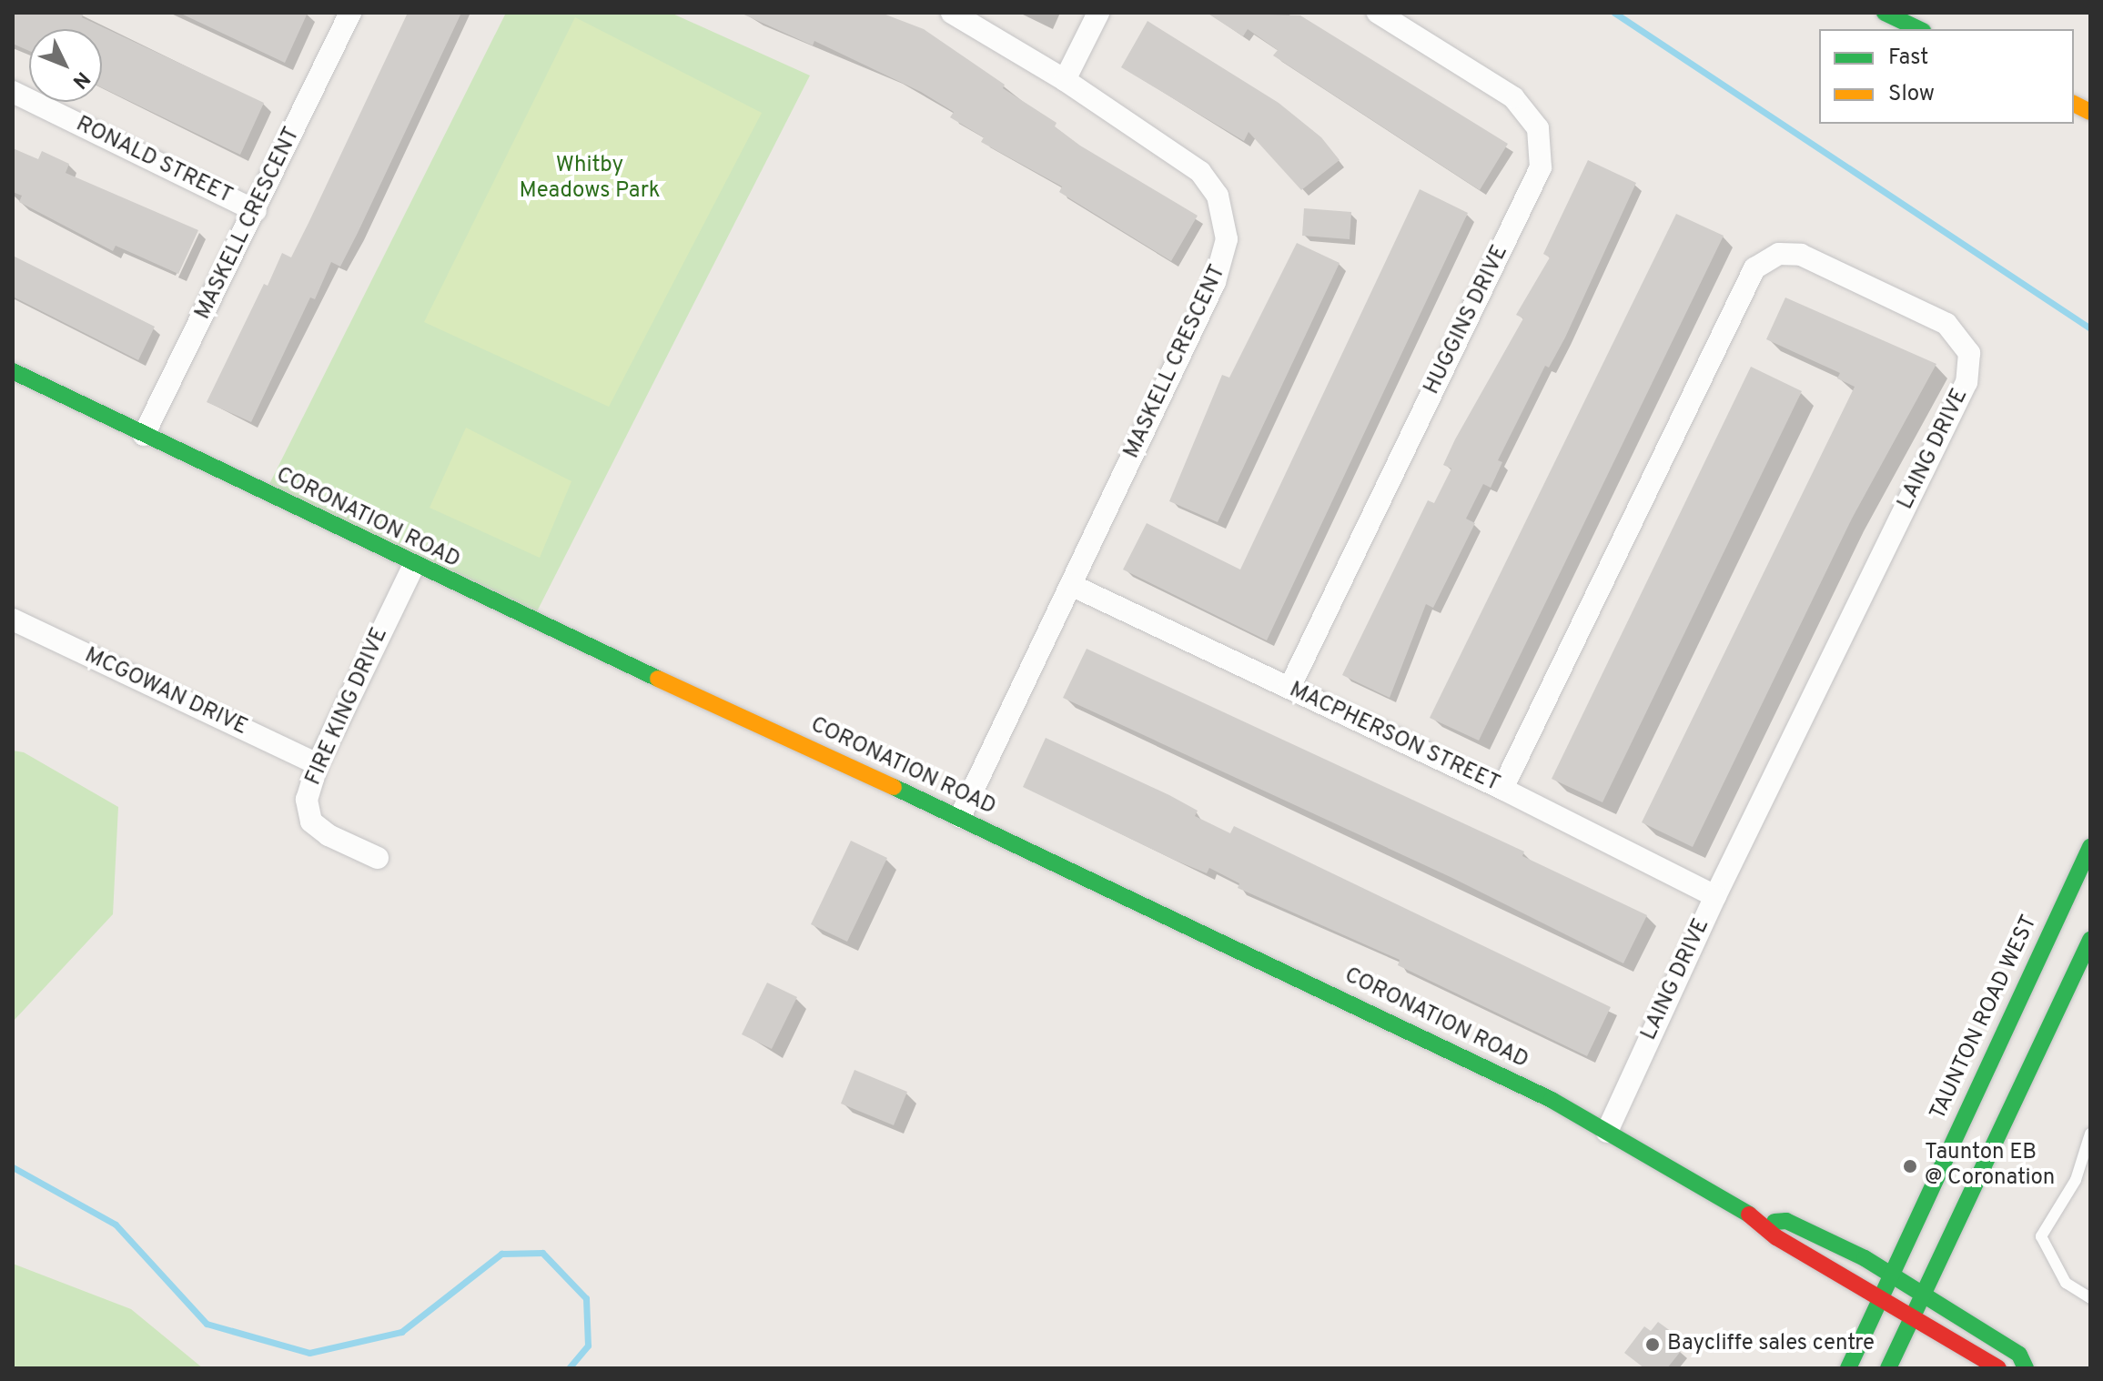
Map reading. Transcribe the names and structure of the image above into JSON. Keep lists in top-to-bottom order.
{
  "streets": {
    "street": [
      "RONALD STREET",
      "MASKELL CRESCENT",
      "HUGGINS DRIVE",
      "LAING DRIVE",
      "CORONATION ROAD",
      "MCGOWAN DRIVE",
      "FIRE KING DRIVE",
      "MACPHERSON STREET",
      "TAUNTON ROAD WEST"
    ]
  },
  "crossings": [
    ["RONALD STREET", "MASKELL CRESCENT"],
    ["MASKELL CRESCENT", "CORONATION ROAD"],
    ["MASKELL CRESCENT", "MACPHERSON STREET"],
    ["HUGGINS DRIVE", "MACPHERSON STREET"],
    ["LAING DRIVE", "CORONATION ROAD"],
    ["LAING DRIVE", "MACPHERSON STREET"],
    ["CORONATION ROAD", "FIRE KING DRIVE"],
    ["CORONATION ROAD", "TAUNTON ROAD WEST"],
    ["MCGOWAN DRIVE", "FIRE KING DRIVE"]
  ],
  "parks": ["Whitby Meadows Park"],
  "places": ["Taunton EB @ Coronation", "Baycliffe sales centre"],
  "legend": ["Fast", "Slow"],
  "north": "bottom right"
}
